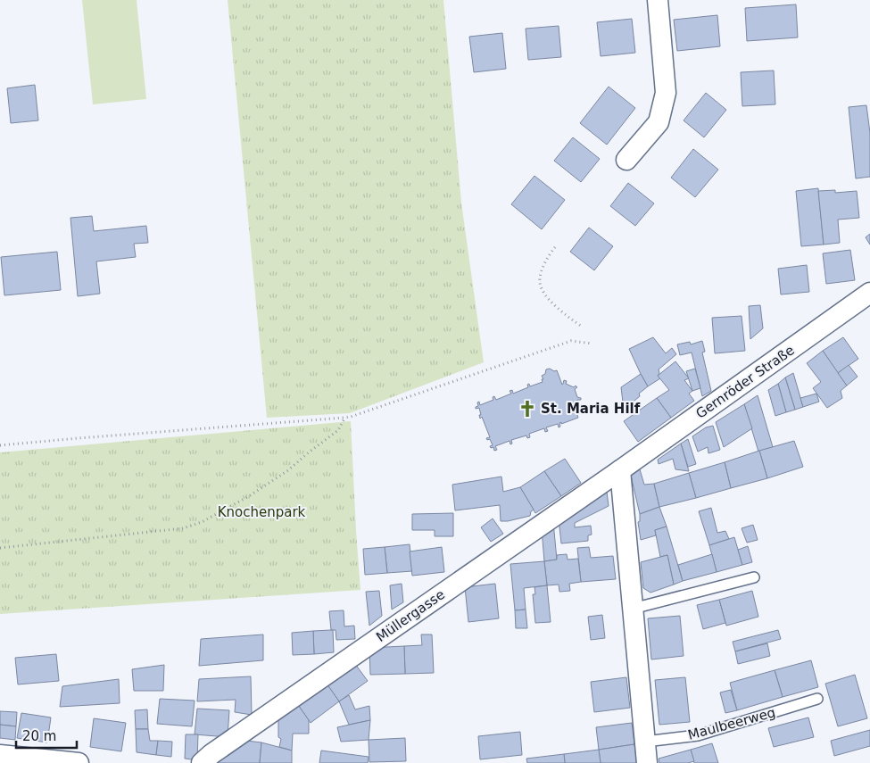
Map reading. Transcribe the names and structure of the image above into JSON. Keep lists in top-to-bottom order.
{
  "streets": {
    "street": ["Gernröder Straße", "Müllergasse"],
    "lane": ["Maulbeerweg"]
  },
  "crossings": [
    ["Gernröder Straße", "Müllergasse"]
  ],
  "parks": ["Knochenpark"],
  "places": {
    "church": ["St. Maria Hilf"]
  },
  "scale_bar": "20 m"
}
